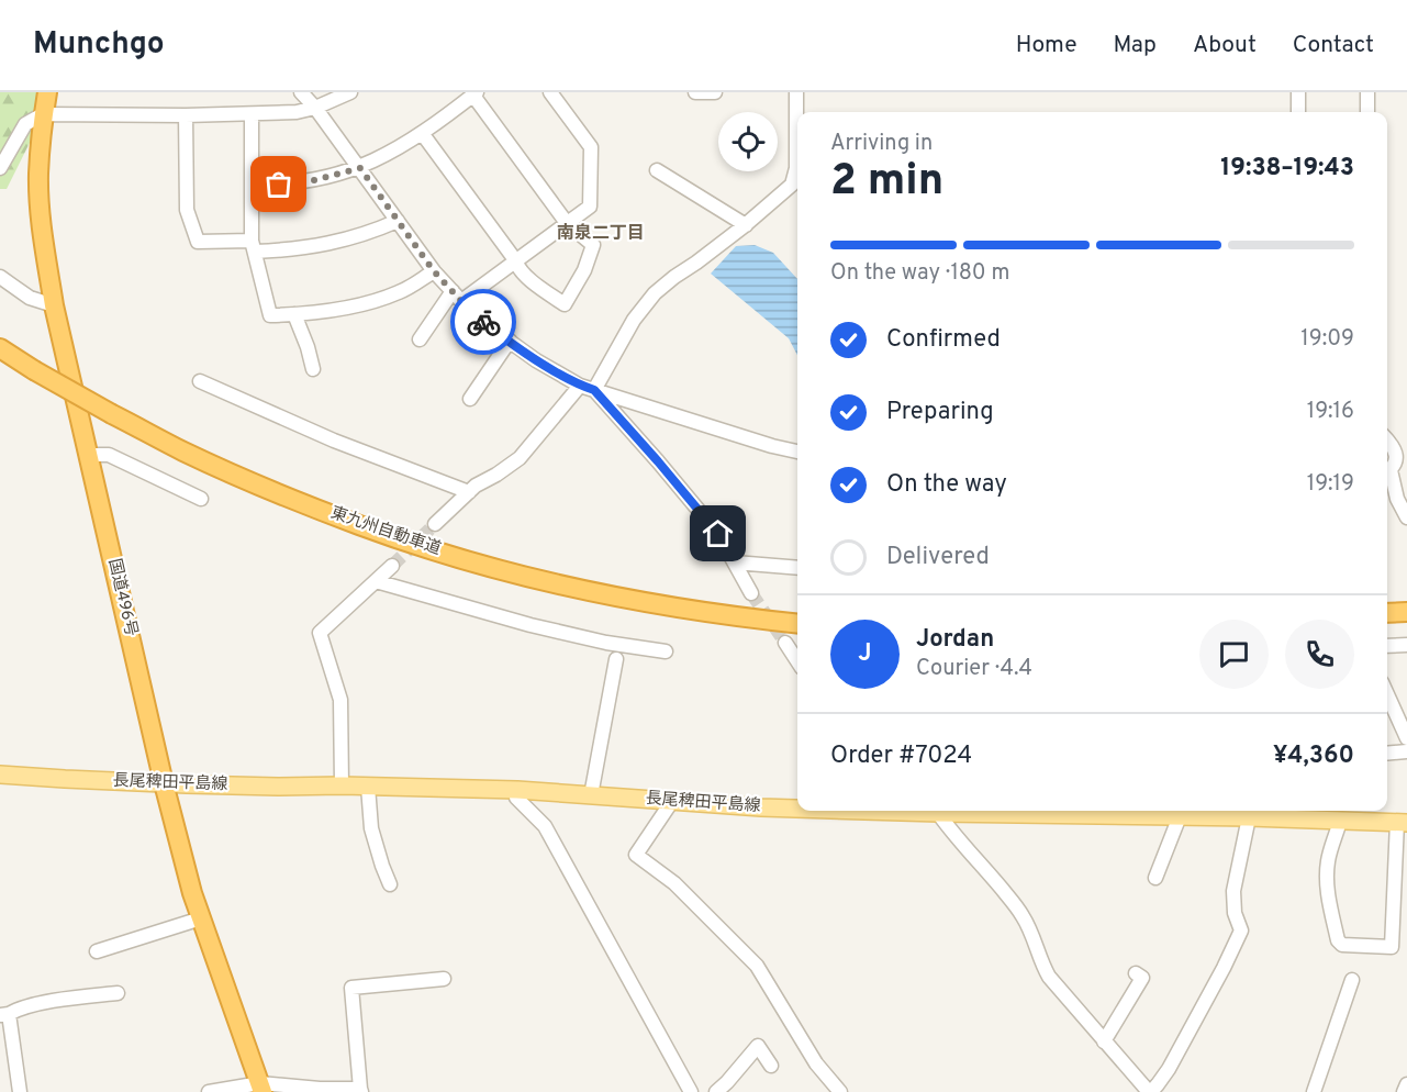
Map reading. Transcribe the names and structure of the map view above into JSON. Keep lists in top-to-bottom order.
{
  "streets": {
    "highway": ["東九州自動車道", "国道496号"],
    "main road": ["長尾稗田平島線"]
  },
  "crossings": [
    ["国道496号", "長尾稗田平島線"]
  ],
  "districts": ["南泉二丁目"],
  "page": {
    "header": "Munchgo",
    "nav": [
      "Home",
      "Map",
      "About",
      "Contact"
    ],
    "heading": ["2 min", "Arriving in", "19:38–19:43"],
    "panel": [
      "Jordan",
      "Courier · 4.4",
      "Order #7024",
      "¥4,360"
    ],
    "bar": "On the way · 180 m",
    "list": [
      ["Confirmed", "19:09"],
      ["Preparing", "19:16"],
      ["On the way", "19:19"],
      "Delivered"
    ],
    "round": "J"
  }
}
